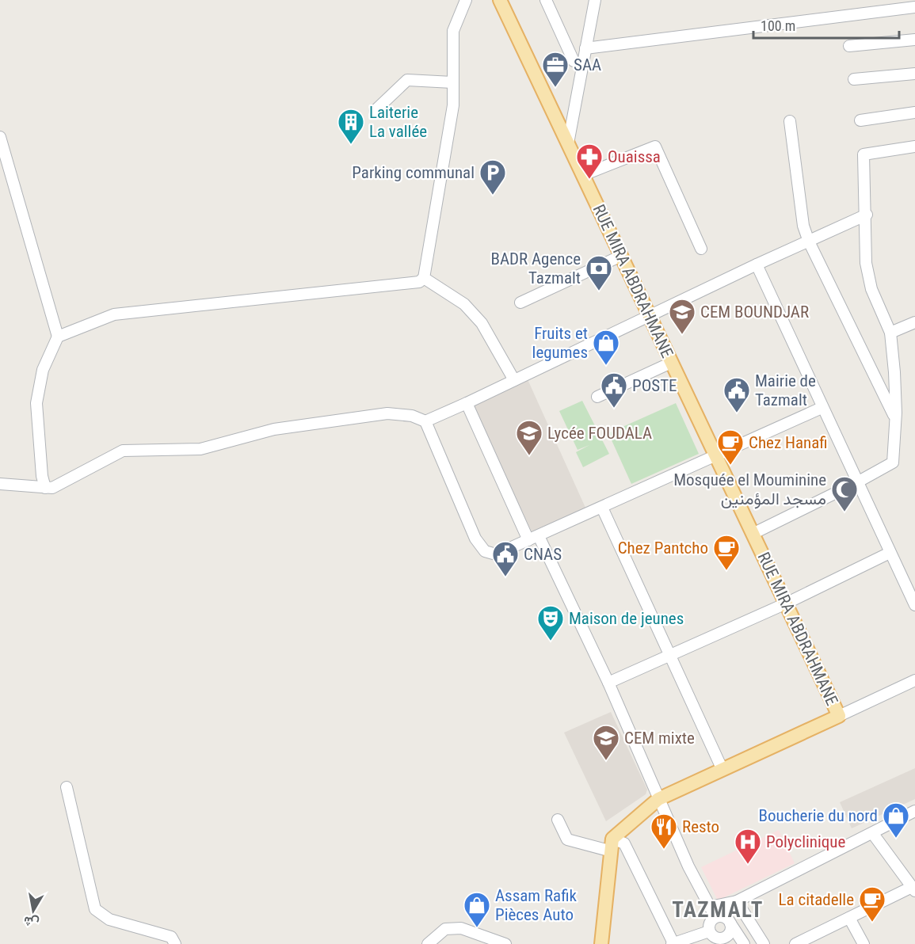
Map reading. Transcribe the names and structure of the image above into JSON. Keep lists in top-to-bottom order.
{
  "streets": {
    "main road": ["RUE MIRA ABDRAHMANE"]
  },
  "districts": ["TAZMALT"],
  "places": {
    "office": ["SAA"],
    "building": ["Laiterie La vallée"],
    "pharmacy": ["Ouaissa"],
    "parking": ["Parking communal"],
    "bank": ["BADR Agence Tazmalt"],
    "school or university": ["CEM BOUNDJAR", "Lycée FOUDALA", "CEM mixte"],
    "shop": ["Fruits et legumes", "Boucherie du nord", "Assam Rafik Pièces Auto"],
    "public building": ["POSTE", "Mairie de Tazmalt", "CNAS"],
    "cafe": ["Chez Hanafi", "Chez Pantcho", "La citadelle"],
    "mosque": ["Mosquée el Mouminine مسجد المؤمنين"],
    "theatre": ["Maison de jeunes"],
    "restaurant": ["Resto"],
    "hospital": ["Polyclinique"]
  },
  "scale_bar": "100 m",
  "north": "bottom"
}
